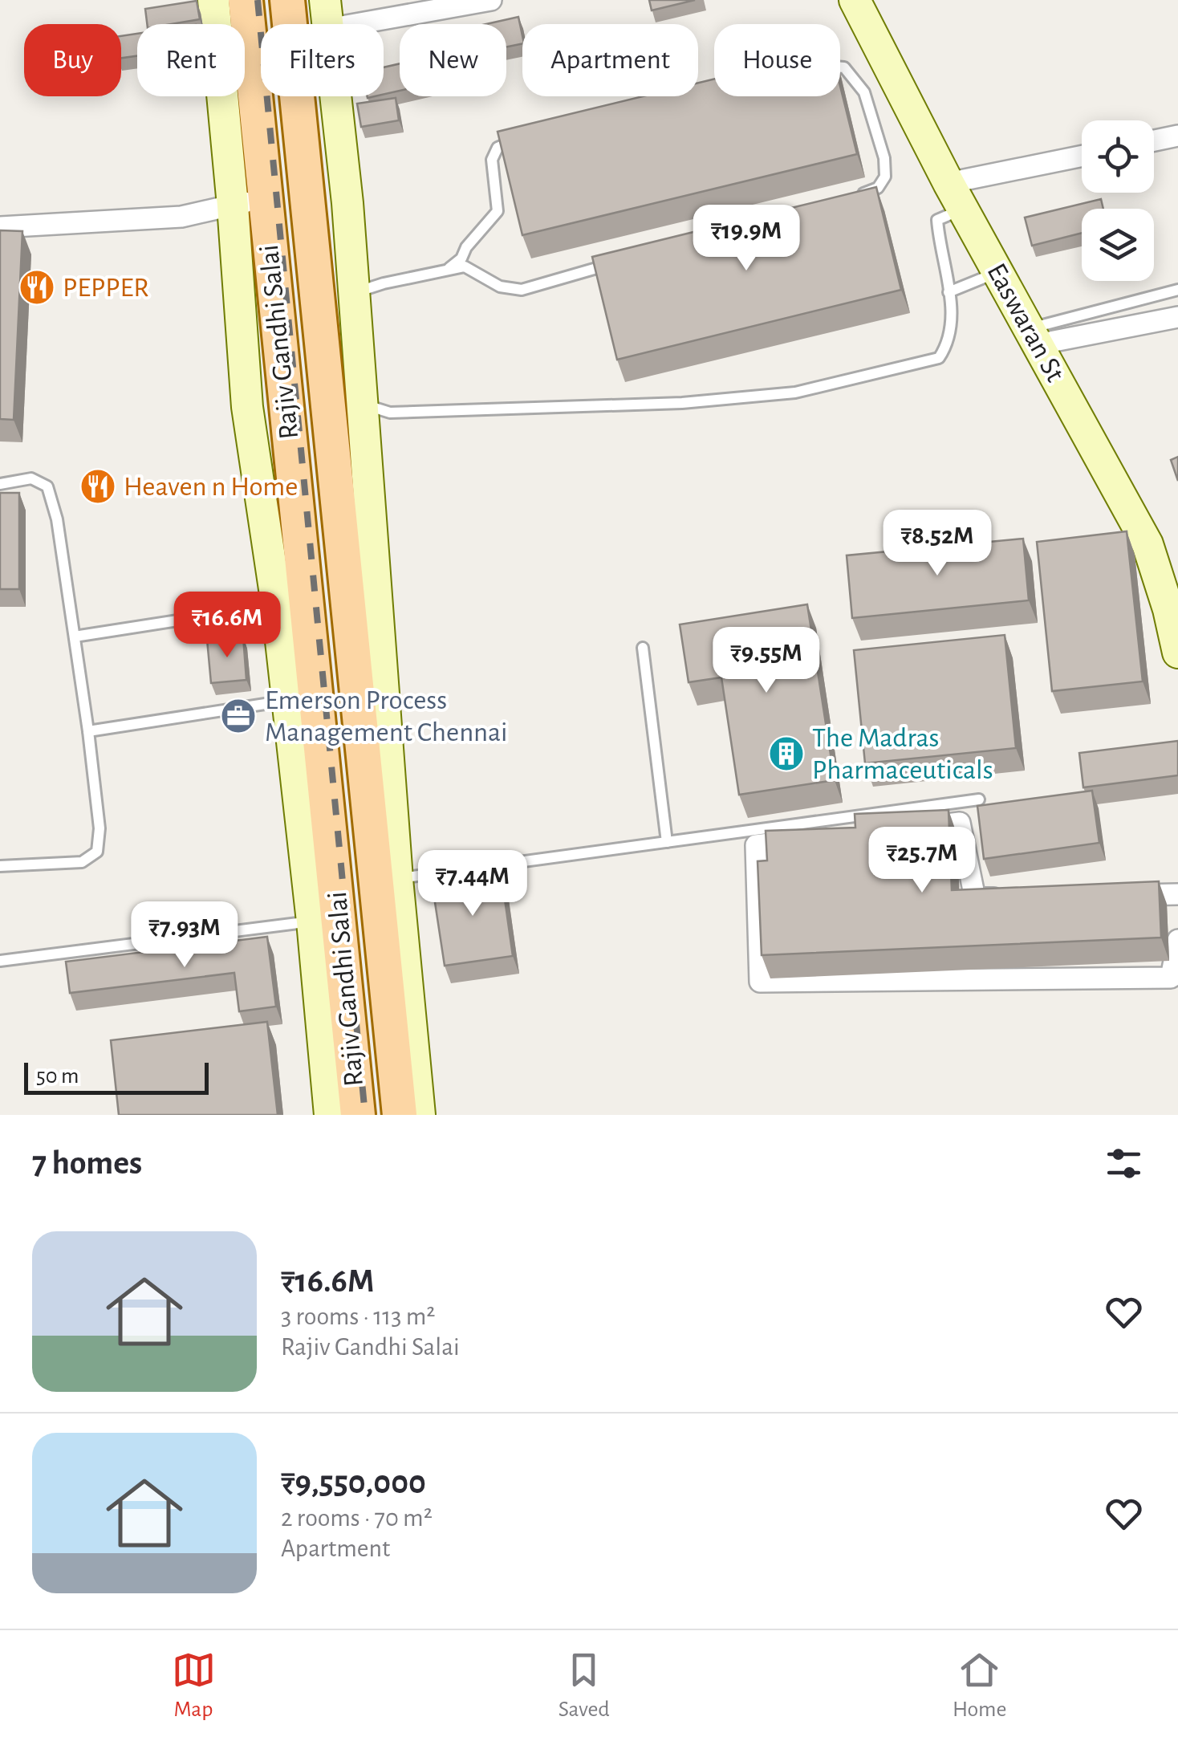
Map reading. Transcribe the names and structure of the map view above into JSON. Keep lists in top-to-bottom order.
{
  "streets": {
    "main road": ["Rajiv Gandhi Salai"],
    "street": ["Easwaran St"]
  },
  "places": {
    "restaurant": ["PEPPER", "Heaven n Home"],
    "office": ["Emerson Process Management Chennai"],
    "building": ["The Madras Pharmaceuticals"]
  },
  "scale_bar": "50 m",
  "page": {
    "chip": [
      "Buy",
      "Rent",
      "Filters",
      "New",
      "Apartment",
      "House"
    ],
    "price": [
      "₹19.9M",
      "₹8.52M",
      "₹16.6M",
      "₹9.55M",
      "₹25.7M",
      "₹7.44M",
      "₹7.93M"
    ],
    "scale": "50 m",
    "heading": "7 homes",
    "list": [
      {
        "name": "₹16.6M",
        "note": "3 rooms · 113 m² · Rajiv Gandhi Salai"
      },
      {
        "name": "₹9,550,000",
        "note": "2 rooms · 70 m² · Apartment"
      }
    ],
    "tabs": ["Map", "Saved", "Home"]
  }
}
